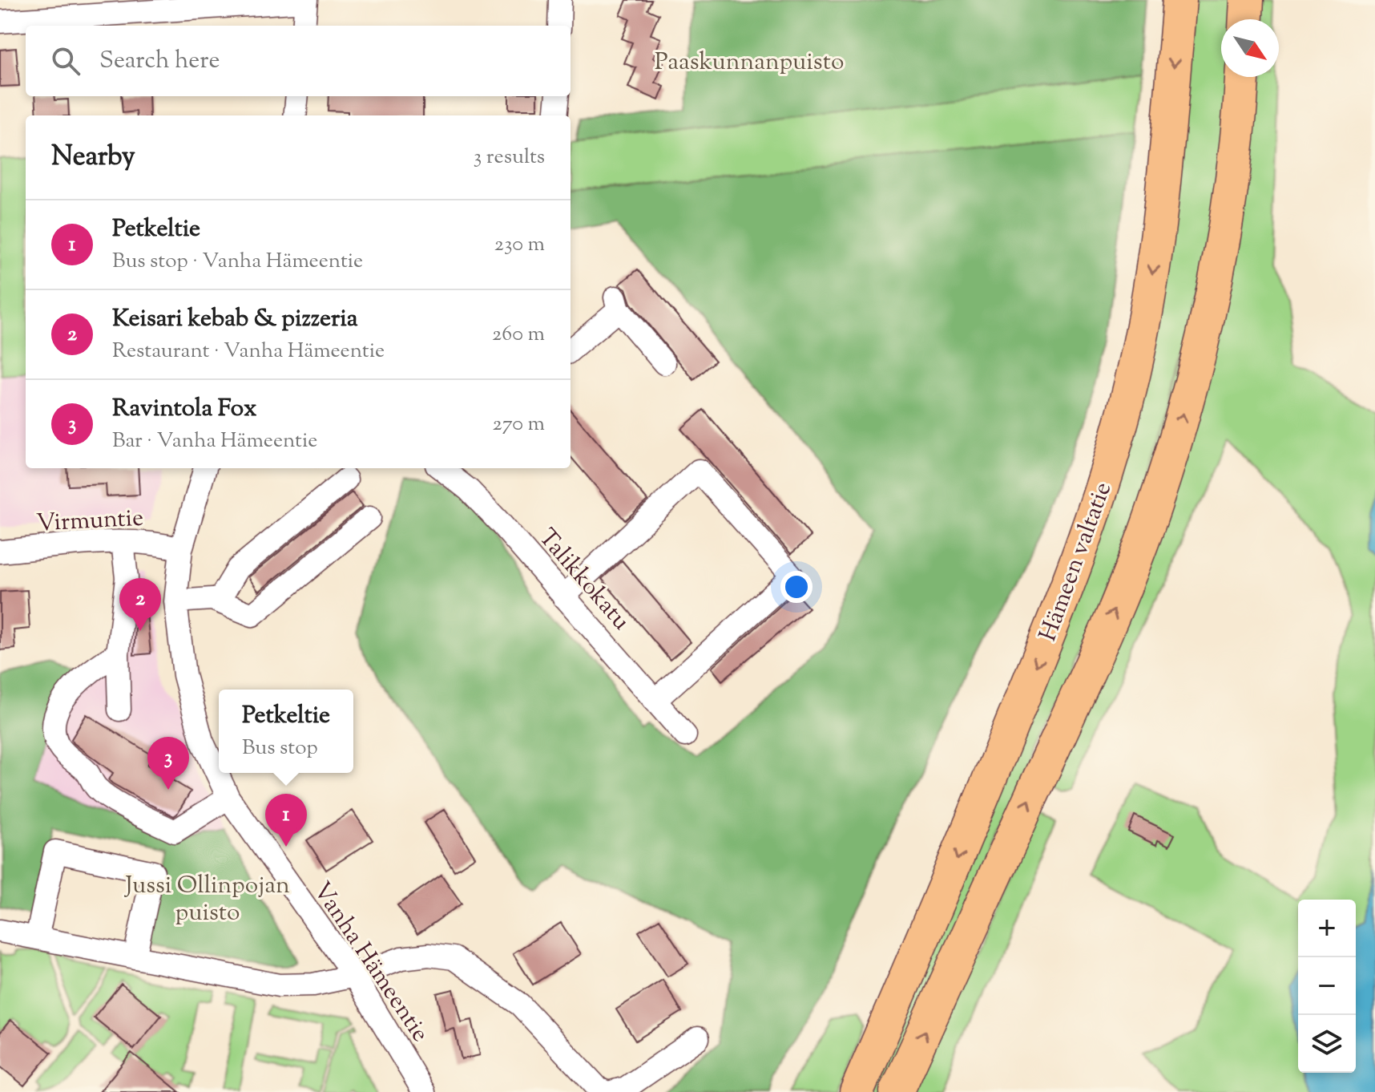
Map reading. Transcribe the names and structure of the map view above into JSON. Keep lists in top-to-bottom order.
{
  "streets": {
    "highway": ["Hämeen valtatie"],
    "street": ["Virmuntie", "Talikkokatu", "Vanha Hämeentie"]
  },
  "crossings": [
    ["Virmuntie", "Vanha Hämeentie"]
  ],
  "parks": ["Paaskunnanpuisto", "Jussi Ollinpojan puisto"],
  "north": "bottom right",
  "page": {
    "search": "Search here",
    "heading": ["Nearby", "3 results"],
    "list": [
      {
        "mark": "1",
        "name": "Petkeltie",
        "note": "Bus stop · Vanha Hämeentie",
        "value": "230 m"
      },
      {
        "mark": "2",
        "name": "Keisari kebab & pizzeria",
        "note": "Restaurant · Vanha Hämeentie",
        "value": "260 m"
      },
      {
        "mark": "3",
        "name": "Ravintola Fox",
        "note": "Bar · Vanha Hämeentie",
        "value": "270 m"
      }
    ],
    "pins": ["2", "3", "1"],
    "popup": ["Petkeltie", "Bus stop"],
    "map_buttons": ["+", "−"]
  }
}
